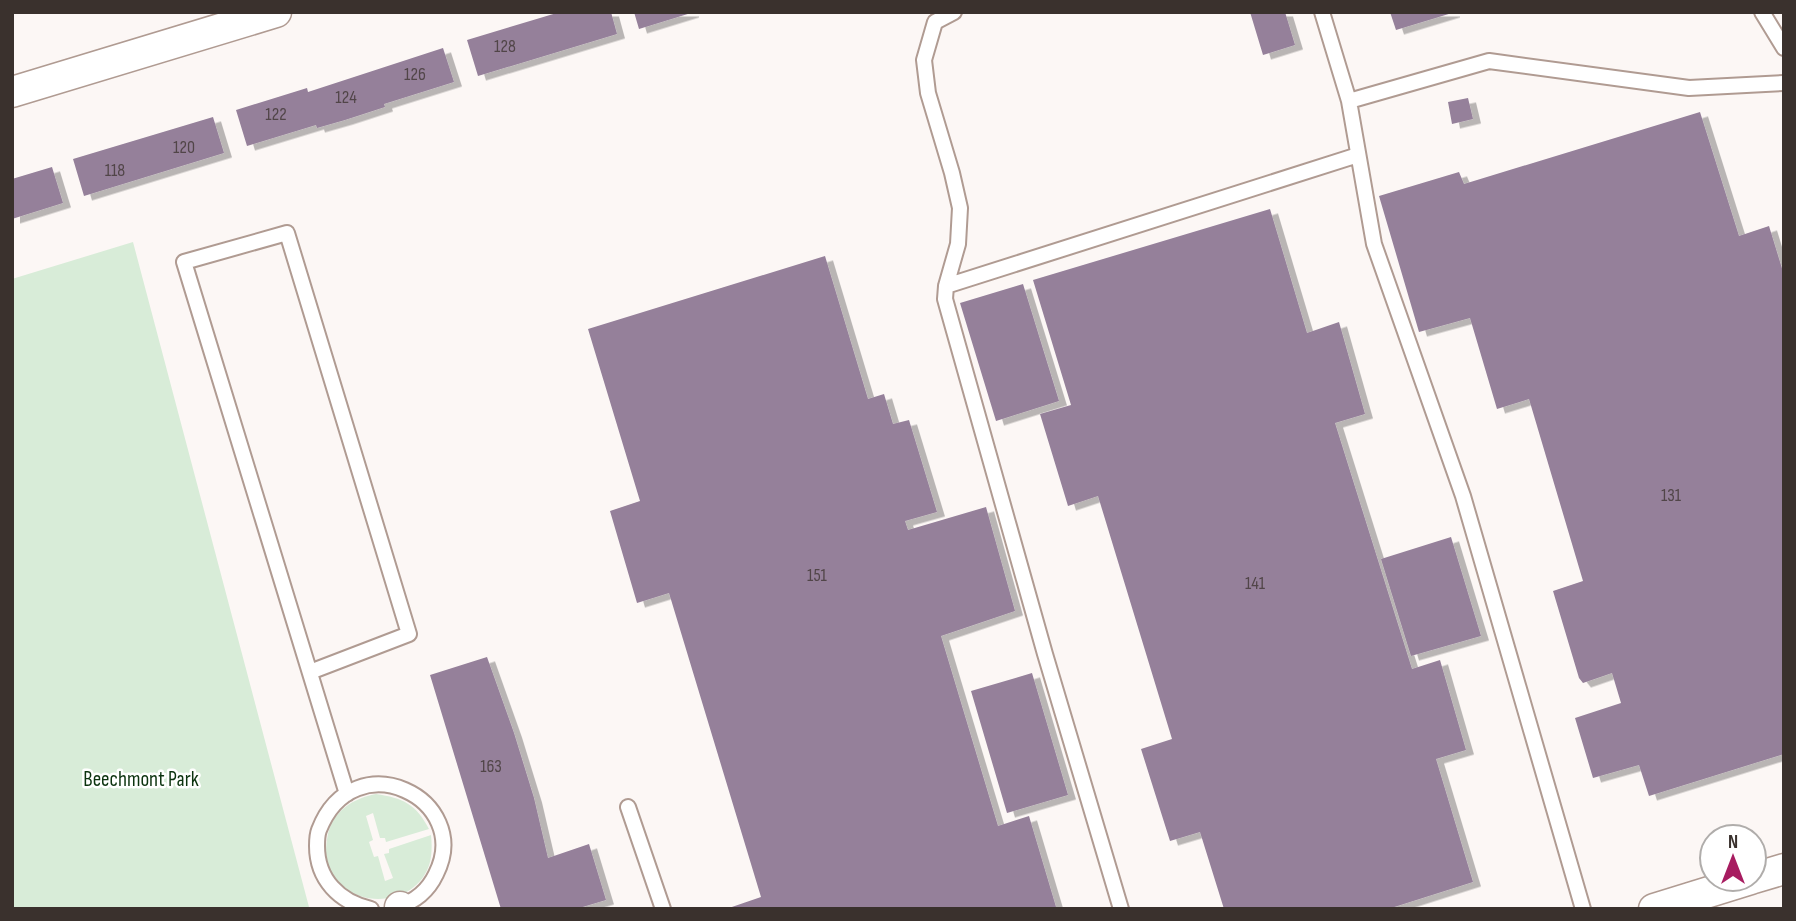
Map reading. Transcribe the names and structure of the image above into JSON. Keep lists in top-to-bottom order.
{
  "parks": ["Beechmont Park"],
  "house_numbers": [
    "128",
    "126",
    "124",
    "122",
    "120",
    "118",
    "131",
    "151",
    "141",
    "163"
  ],
  "north": "top"
}
